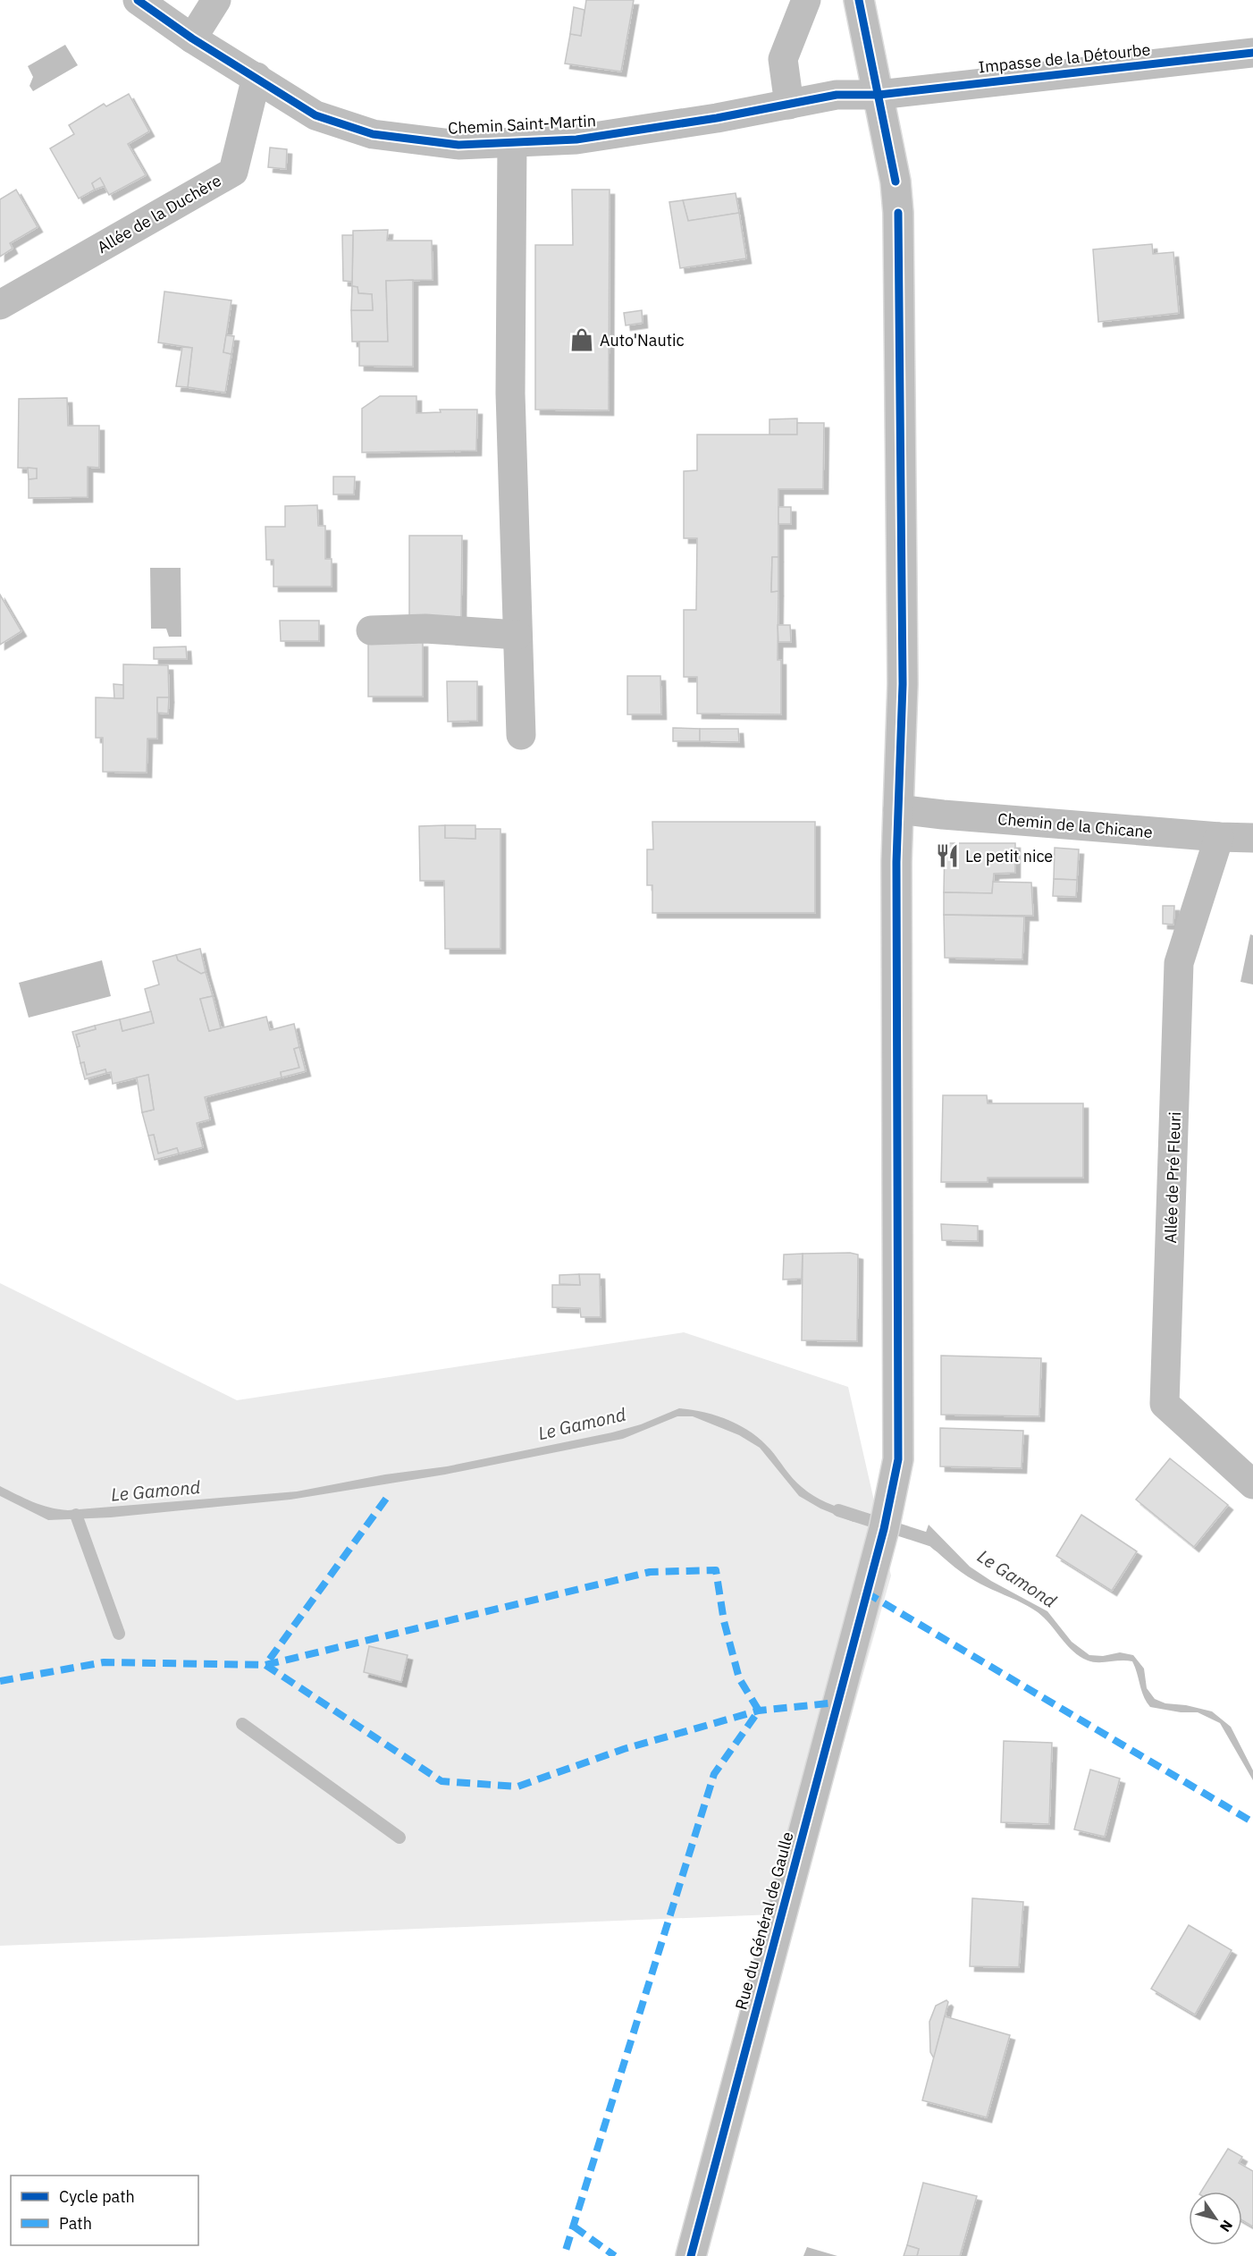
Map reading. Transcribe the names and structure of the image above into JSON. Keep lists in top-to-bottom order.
{
  "streets": {
    "street": [
      "Impasse de la Détourbe",
      "Chemin Saint-Martin",
      "Allée de la Duchère",
      "Chemin de la Chicane",
      "Allée de Pré Fleuri",
      "Rue du Général de Gaulle"
    ]
  },
  "crossings": [
    ["Impasse de la Détourbe", "Chemin Saint-Martin"],
    ["Impasse de la Détourbe", "Rue du Général de Gaulle"],
    ["Chemin Saint-Martin", "Allée de la Duchère"],
    ["Chemin Saint-Martin", "Rue du Général de Gaulle"],
    ["Chemin de la Chicane", "Allée de Pré Fleuri"],
    ["Chemin de la Chicane", "Rue du Général de Gaulle"]
  ],
  "water": ["Le Gamond"],
  "places": {
    "shop": ["Auto'Nautic"],
    "restaurant": ["Le petit nice"]
  },
  "legend": ["Cycle path", "Path"],
  "north": "bottom right"
}
